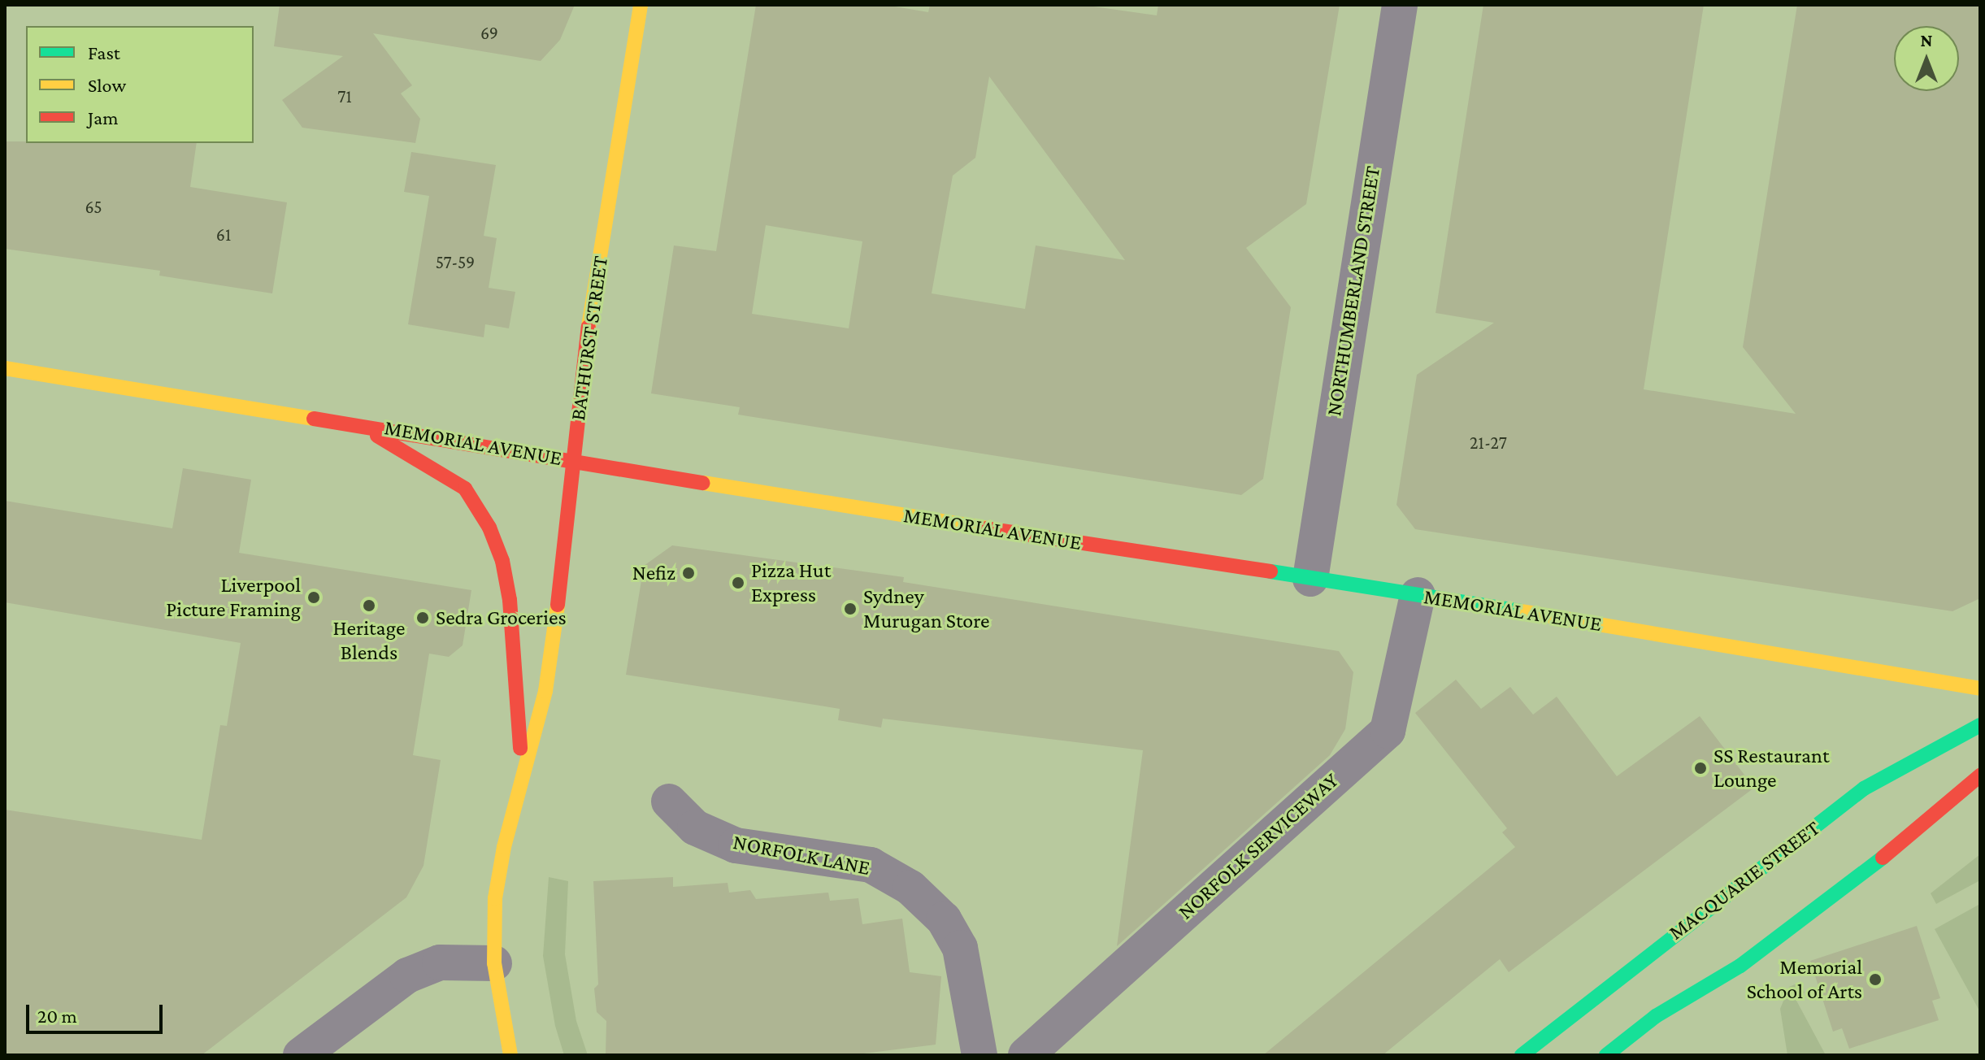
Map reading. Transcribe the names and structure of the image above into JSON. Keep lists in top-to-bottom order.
{
  "streets": {
    "street": [
      "NORTHUMBERLAND STREET",
      "BATHURST STREET",
      "MEMORIAL AVENUE",
      "NORFOLK SERVICEWAY",
      "NORFOLK LANE",
      "MACQUARIE STREET"
    ]
  },
  "crossings": [
    ["NORTHUMBERLAND STREET", "MEMORIAL AVENUE"],
    ["BATHURST STREET", "MEMORIAL AVENUE"],
    ["MEMORIAL AVENUE", "NORFOLK SERVICEWAY"]
  ],
  "places": [
    "Nefiz",
    "Pizza Hut Express",
    "Liverpool Picture Framing",
    "Heritage Blends",
    "Sydney Murugan Store",
    "Sedra Groceries",
    "SS Restaurant Lounge",
    "Memorial School of Arts"
  ],
  "house_numbers": [
    "69",
    "71",
    "65",
    "61",
    "57-59",
    "21-27"
  ],
  "legend": ["Fast", "Slow", "Jam"],
  "scale_bar": "20 m",
  "north": "top"
}
